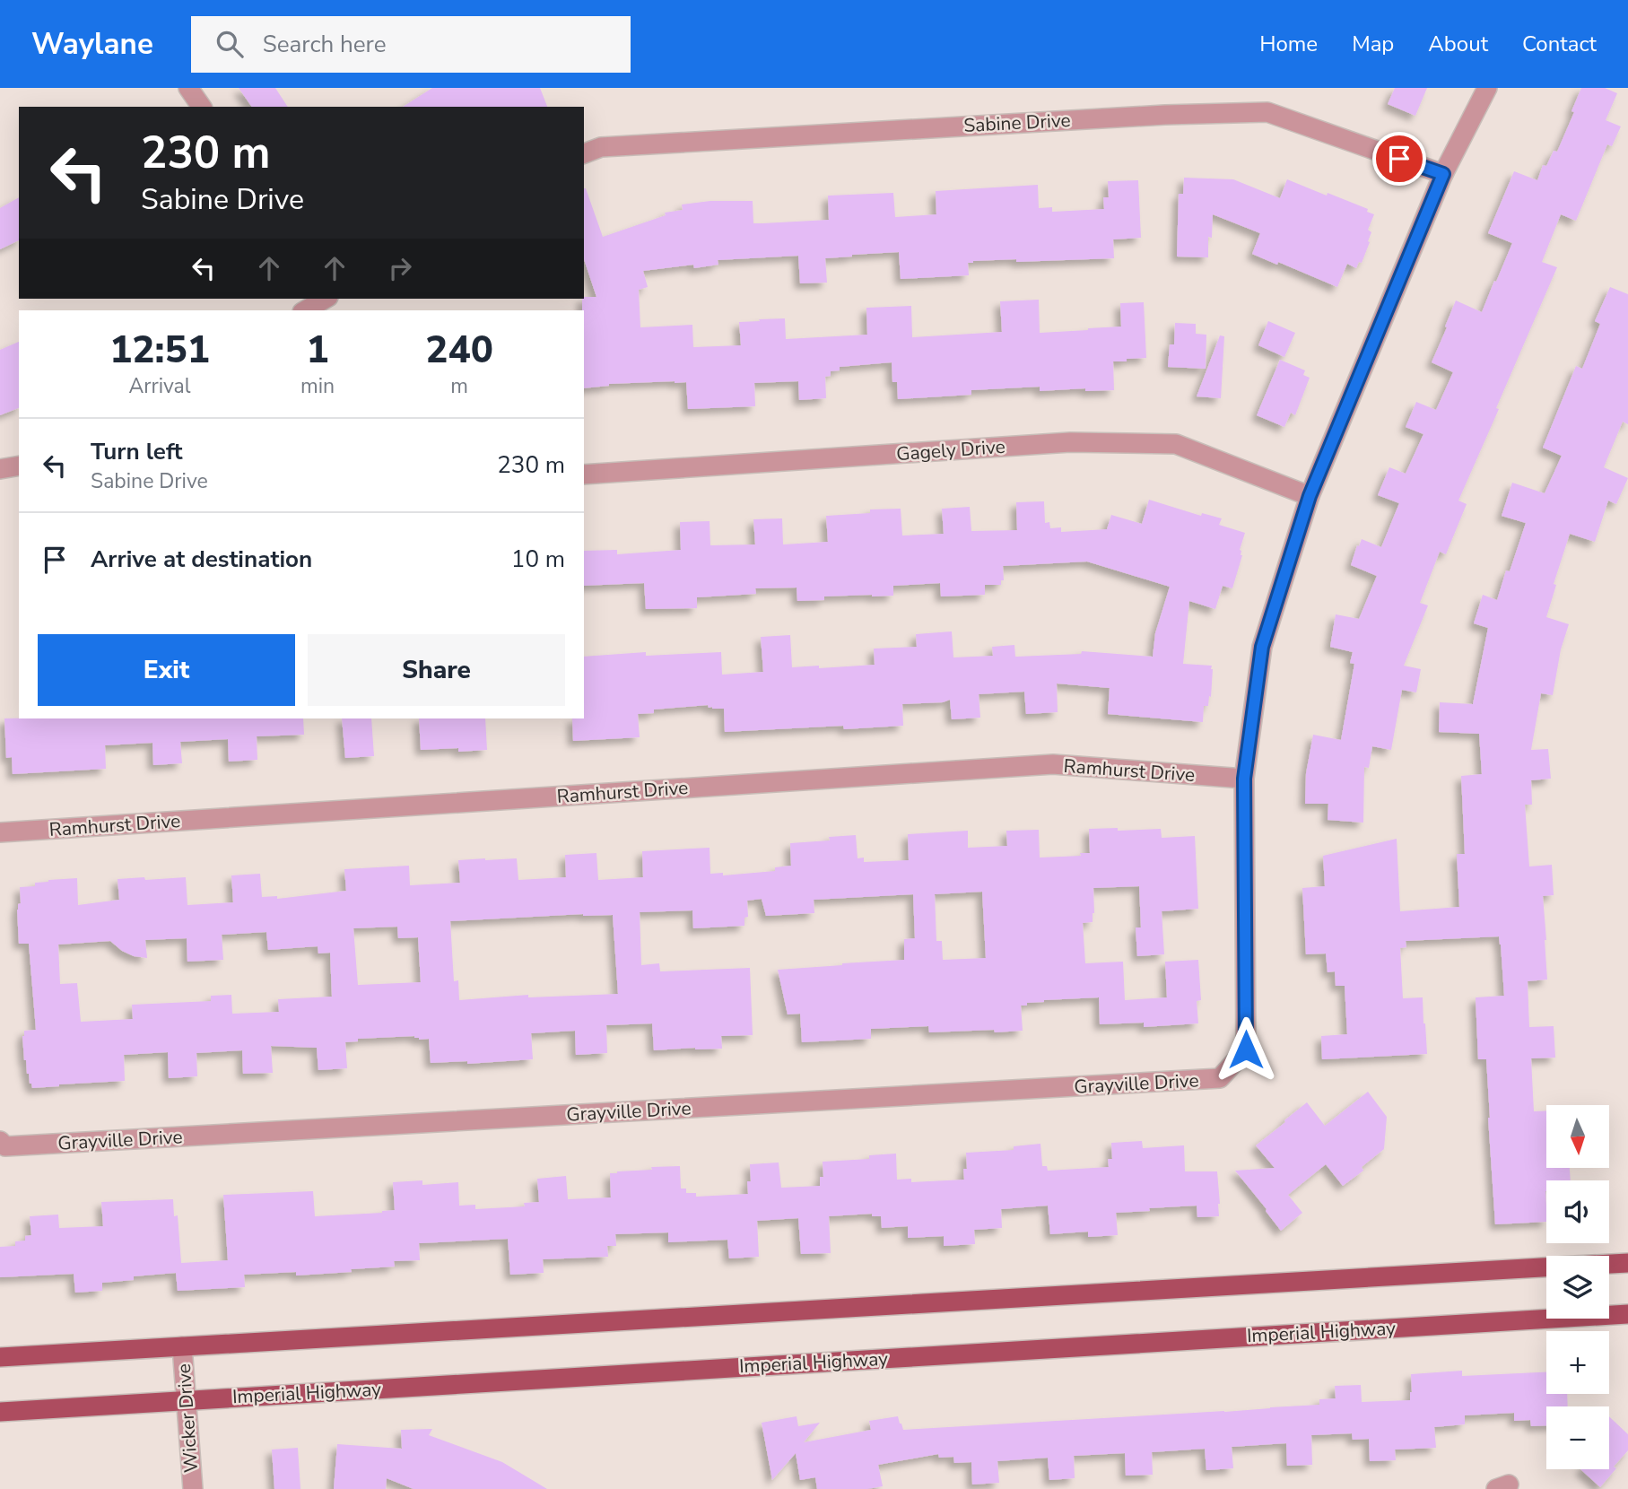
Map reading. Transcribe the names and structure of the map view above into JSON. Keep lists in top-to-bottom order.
{
  "streets": {
    "main road": ["Imperial Highway"],
    "street": [
      "Sabine Drive",
      "Gagely Drive",
      "Ramhurst Drive",
      "Grayville Drive",
      "Wicker Drive"
    ]
  },
  "crossings": [
    ["Ramhurst Drive", "Grayville Drive"],
    ["Imperial Highway", "Wicker Drive"]
  ],
  "north": "bottom",
  "page": {
    "header": "Waylane",
    "search": "Search here",
    "nav": [
      "Home",
      "Map",
      "About",
      "Contact"
    ],
    "turn": ["230 m", "Sabine Drive"],
    "eta": [
      "12:51",
      "Arrival",
      "1",
      "min",
      "240",
      "m"
    ],
    "list": [
      {
        "name": "Turn left",
        "note": "Sabine Drive",
        "value": "230 m"
      },
      {
        "name": "Arrive at destination",
        "value": "10 m"
      }
    ],
    "buttons": ["Exit", "Share"],
    "map_buttons": ["+", "−"]
  }
}
